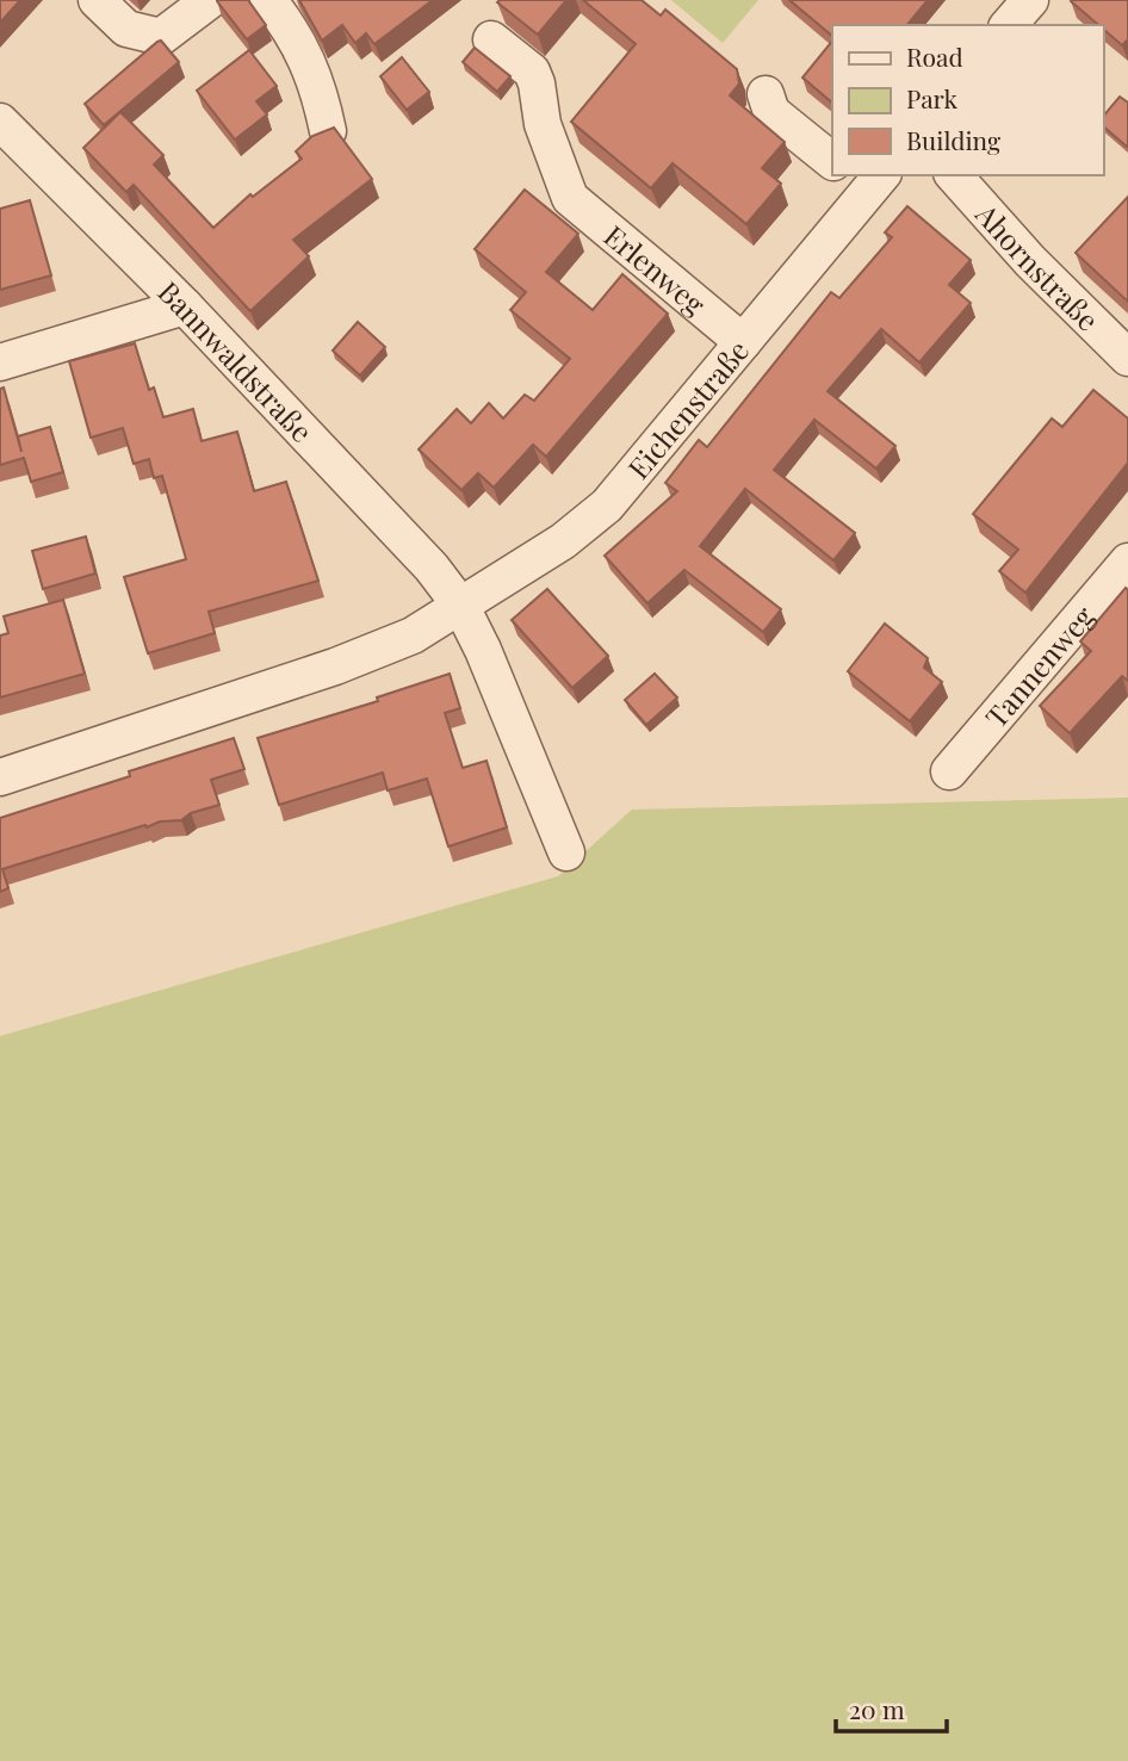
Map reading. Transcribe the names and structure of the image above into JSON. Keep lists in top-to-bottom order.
{
  "streets": {
    "street": [
      "Ahornstraße",
      "Erlenweg",
      "Bannwaldstraße",
      "Eichenstraße",
      "Tannenweg"
    ]
  },
  "crossings": [
    ["Erlenweg", "Eichenstraße"],
    ["Bannwaldstraße", "Eichenstraße"]
  ],
  "legend": ["Road", "Park", "Building"],
  "scale_bar": "20 m"
}
